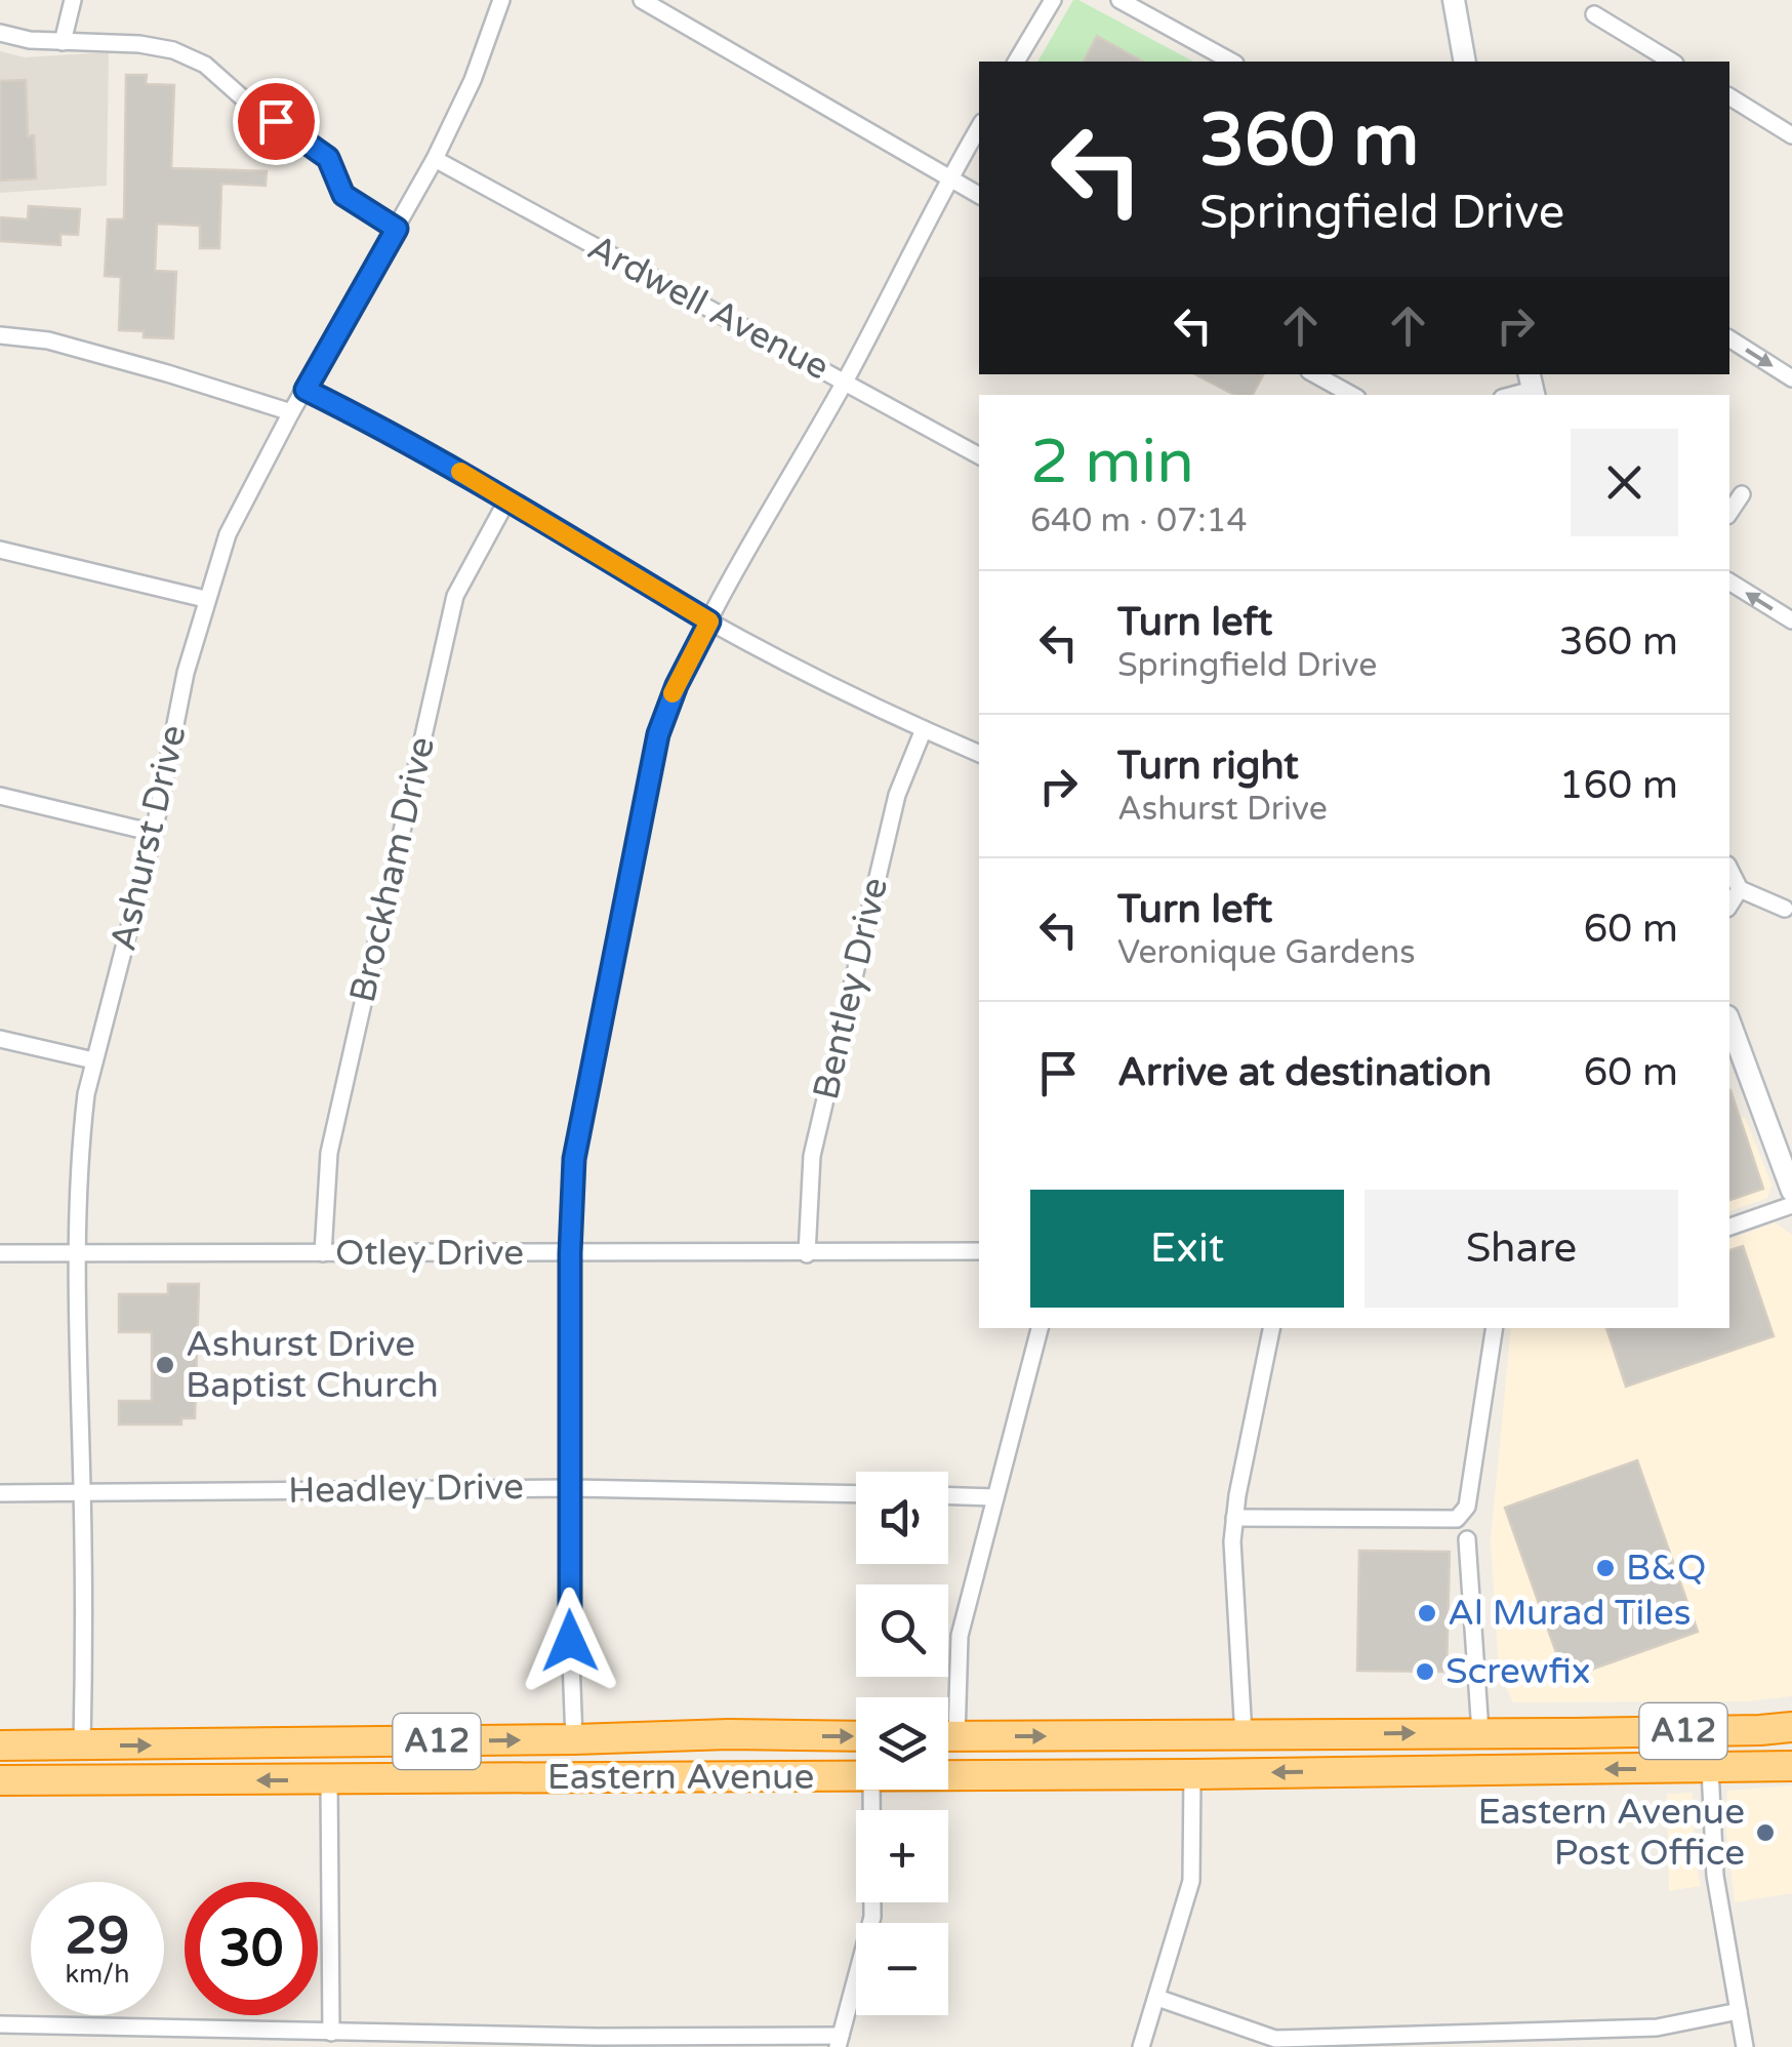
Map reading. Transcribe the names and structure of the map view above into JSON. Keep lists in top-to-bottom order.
{
  "streets": {
    "highway": ["A12", "Eastern Avenue"],
    "street": [
      "Ardwell Avenue",
      "Ashurst Drive",
      "Brockham Drive",
      "Bentley Drive",
      "Otley Drive",
      "Headley Drive"
    ]
  },
  "crossings": [
    ["Ardwell Avenue", "Ashurst Drive"],
    ["Ashurst Drive", "Otley Drive"],
    ["Ashurst Drive", "Headley Drive"],
    ["Ashurst Drive", "Eastern Avenue"],
    ["Brockham Drive", "Otley Drive"],
    ["Bentley Drive", "Otley Drive"]
  ],
  "places": [
    "Ashurst Drive Baptist Church",
    "B&Q",
    "Al Murad Tiles",
    "Screwfix",
    "Eastern Avenue Post Office"
  ],
  "page": {
    "turn": ["360 m", "Springfield Drive"],
    "heading": ["2 min", "640 m · 07:14"],
    "list": [
      {
        "name": "Turn left",
        "note": "Springfield Drive",
        "value": "360 m"
      },
      {
        "name": "Turn right",
        "note": "Ashurst Drive",
        "value": "160 m"
      },
      {
        "name": "Turn left",
        "note": "Veronique Gardens",
        "value": "60 m"
      },
      {
        "name": "Arrive at destination",
        "value": "60 m"
      }
    ],
    "buttons": ["Exit", "Share"],
    "map_buttons": ["+", "−"],
    "speed": "29 km/h",
    "limit": "30"
  }
}
